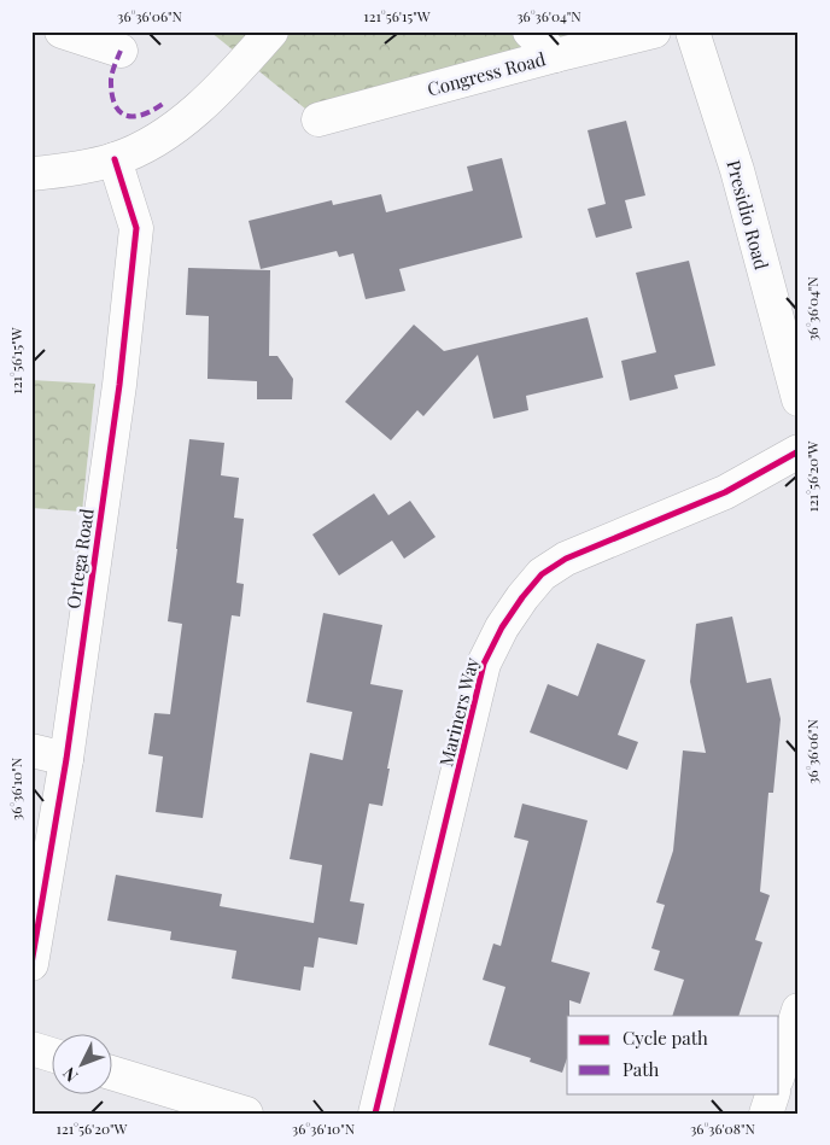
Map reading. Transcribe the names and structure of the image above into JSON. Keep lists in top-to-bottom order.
{
  "streets": {
    "street": [
      "Congress Road",
      "Presidio Road",
      "Ortega Road",
      "Mariners Way"
    ]
  },
  "legend": ["Cycle path", "Path"],
  "north": "bottom left",
  "coordinates": [
    "36°36'06\"N",
    "121°56'15\"W",
    "36°36'04\"N",
    "121°56'20\"W",
    "36°36'10\"N",
    "36°36'08\"N"
  ]
}
